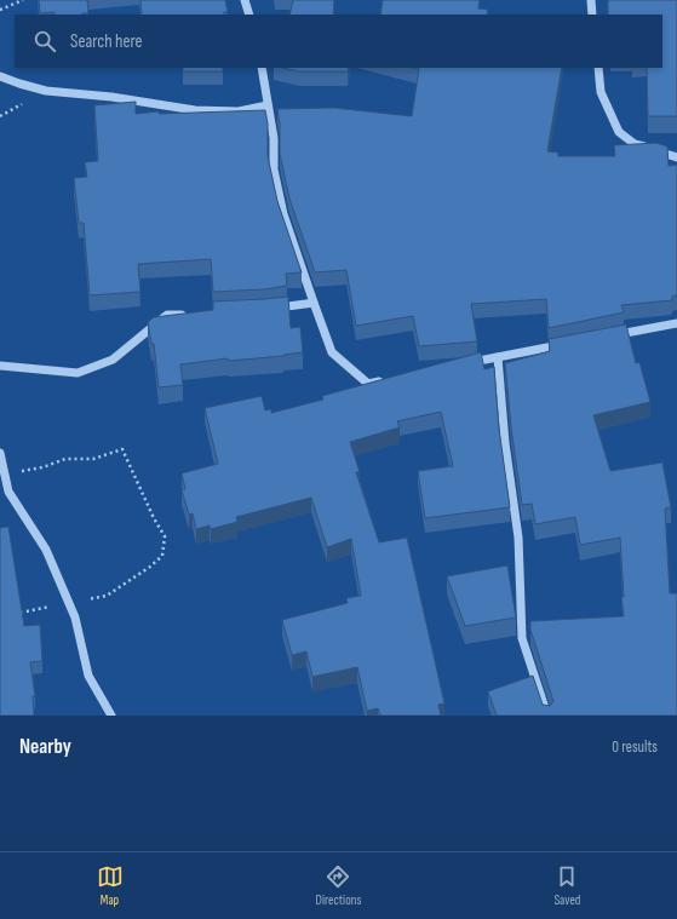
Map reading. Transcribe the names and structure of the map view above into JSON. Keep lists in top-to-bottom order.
{
  "page": {
    "search": "Search here",
    "heading": ["Nearby", "0 results"],
    "nav": ["Map", "Directions", "Saved"]
  }
}
